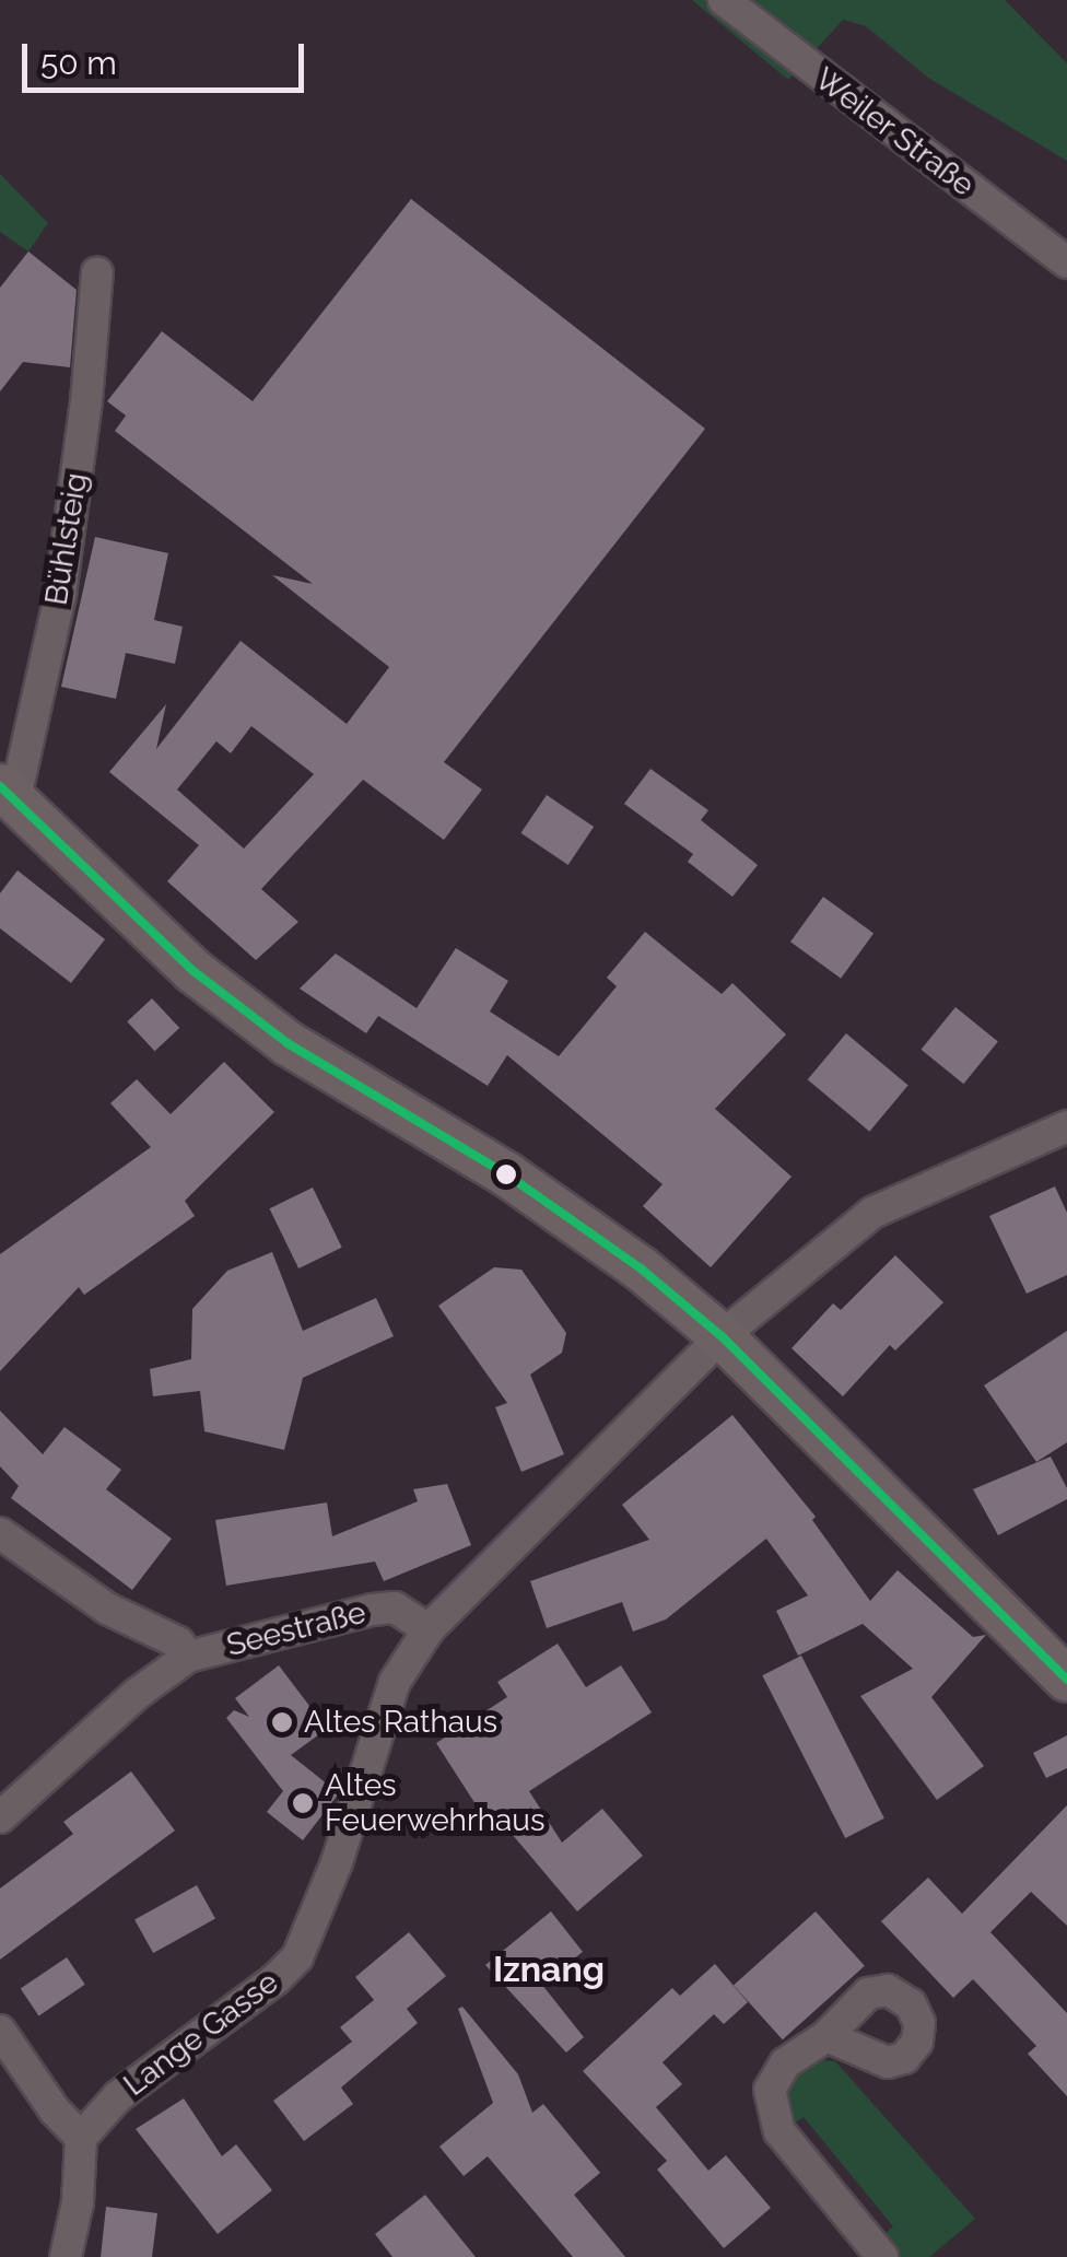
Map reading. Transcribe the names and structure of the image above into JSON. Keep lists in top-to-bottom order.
{
  "streets": {
    "street": [
      "Weiler Straße",
      "Bühlsteig",
      "Seestraße",
      "Lange Gasse"
    ]
  },
  "crossings": [
    ["Seestraße", "Lange Gasse"]
  ],
  "districts": ["Iznang"],
  "places": ["Altes Rathaus", "Altes Feuerwehrhaus"],
  "scale_bar": "50 m"
}
